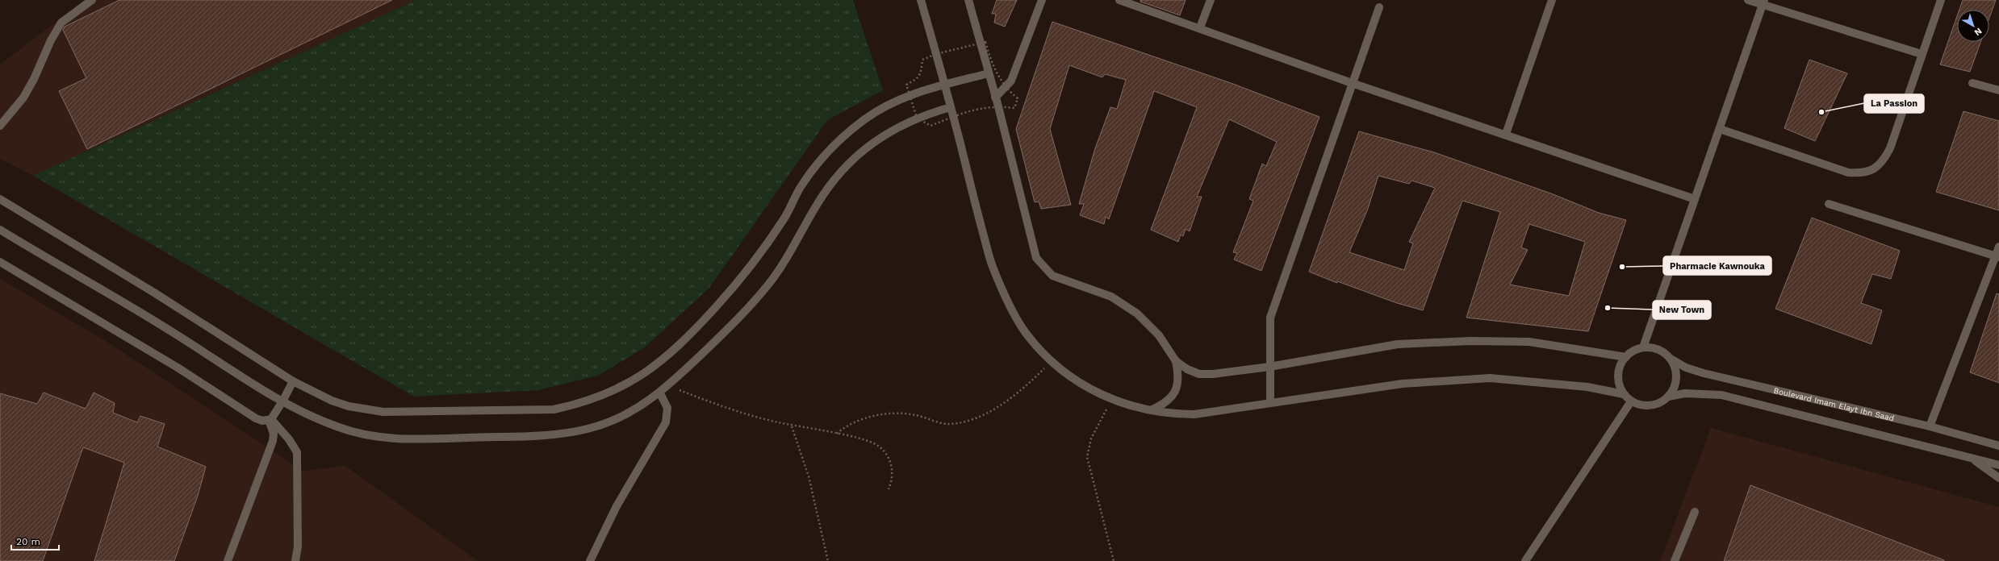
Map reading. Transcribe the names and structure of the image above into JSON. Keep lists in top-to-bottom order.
{
  "streets": {
    "street": ["Boulevard Imam Elayt Ibn Saad"]
  },
  "places": ["La Passion", "Pharmacie Kawnouka", "New Town"],
  "scale_bar": "20 m",
  "north": "bottom right"
}
